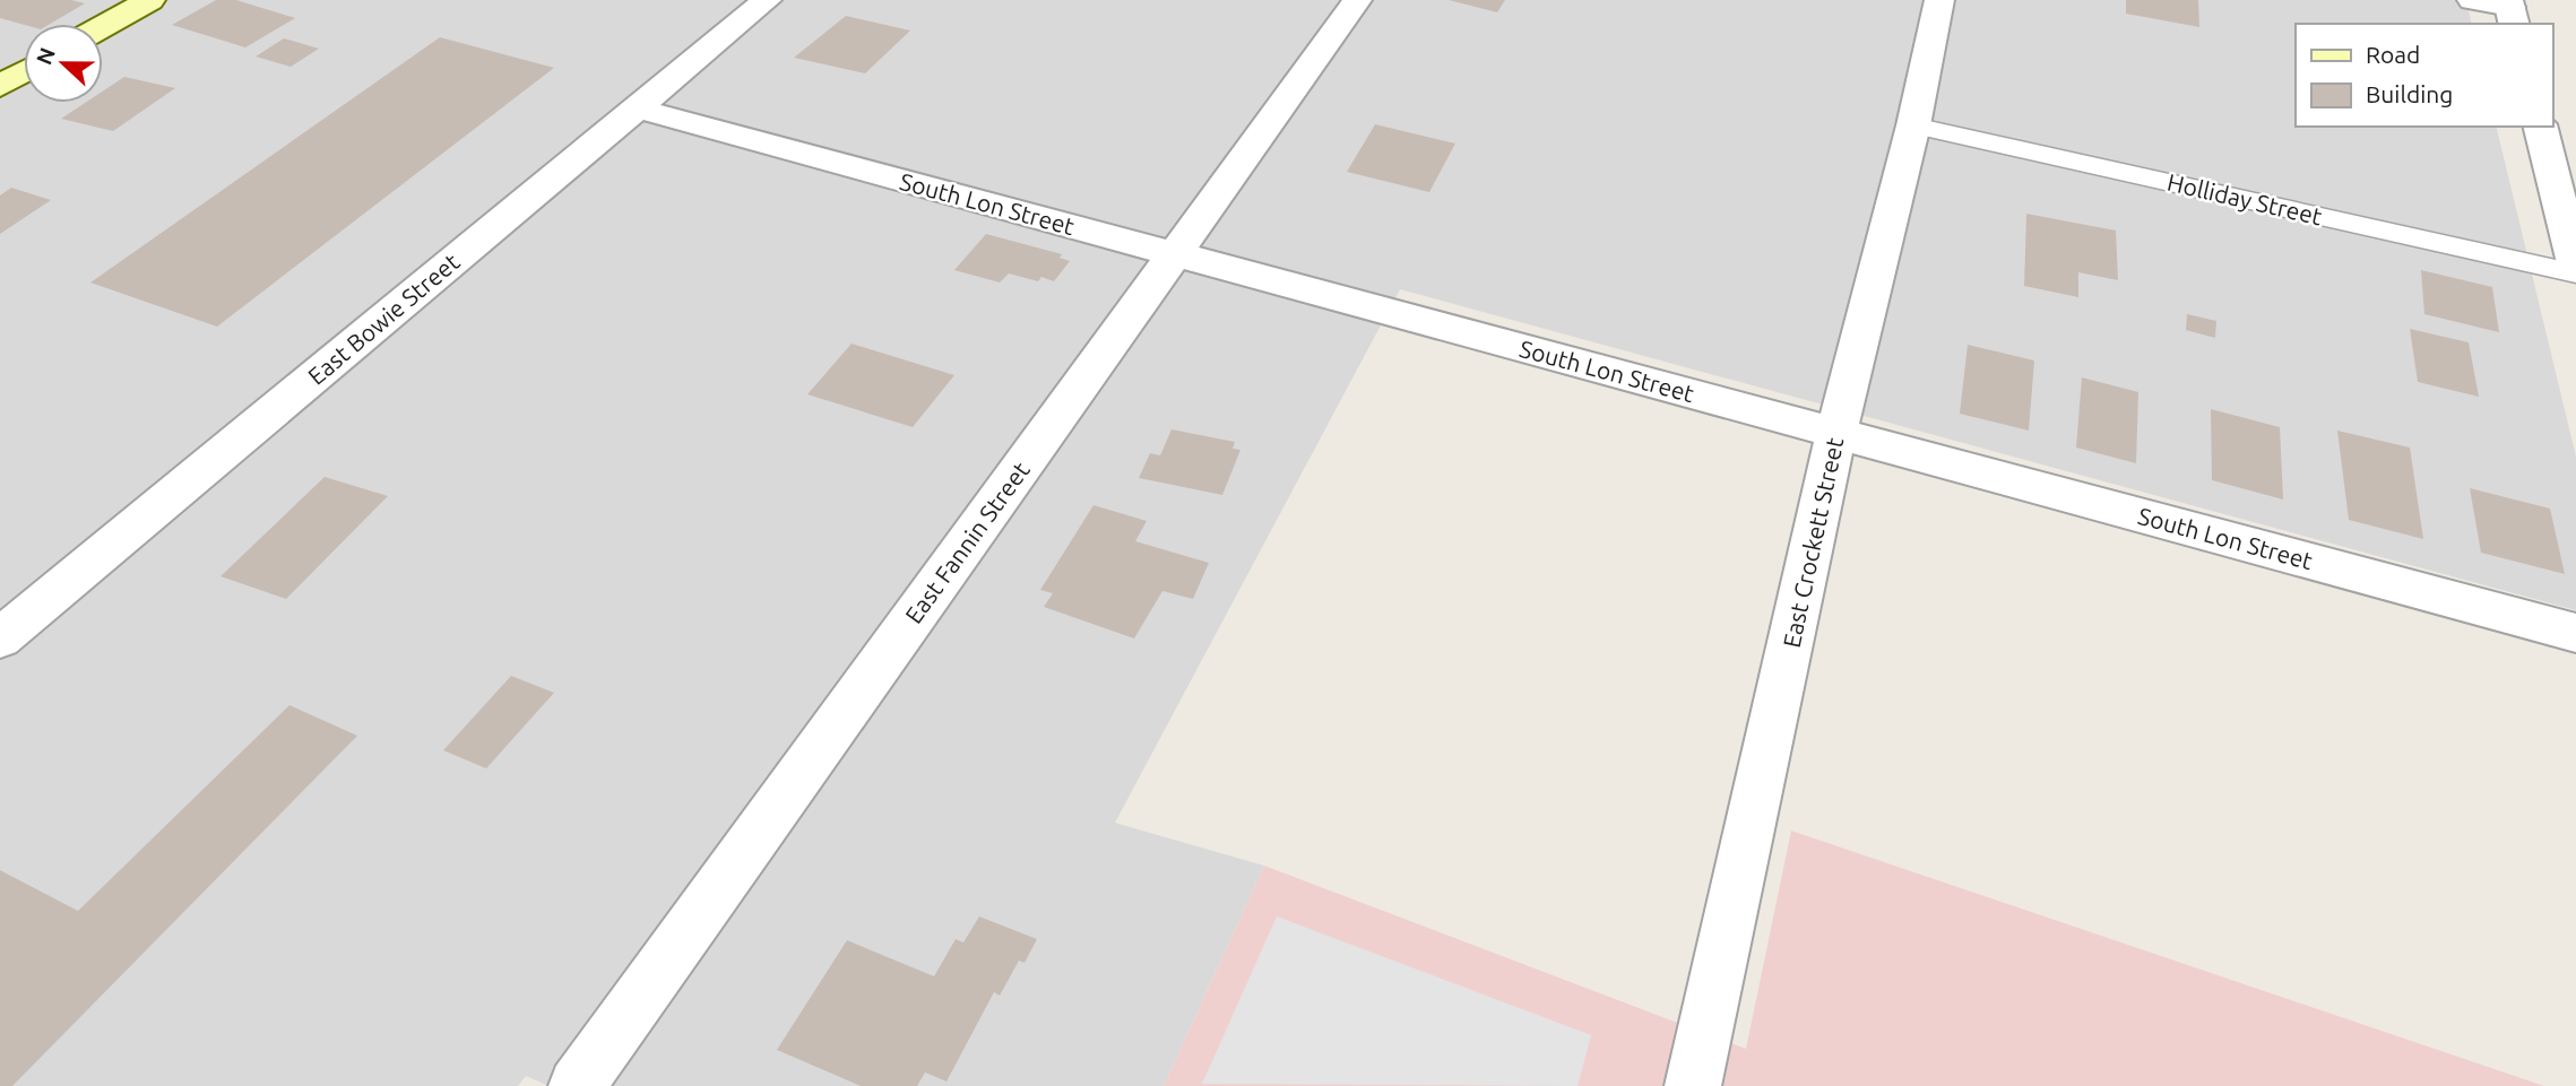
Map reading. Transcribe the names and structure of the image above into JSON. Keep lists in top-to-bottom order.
{
  "streets": {
    "street": [
      "South Lon Street",
      "East Bowie Street",
      "East Fannin Street",
      "East Crockett Street"
    ],
    "lane": ["Holliday Street"]
  },
  "crossings": [
    ["Holliday Street", "East Crockett Street"],
    ["South Lon Street", "East Bowie Street"],
    ["South Lon Street", "East Fannin Street"],
    ["South Lon Street", "East Crockett Street"]
  ],
  "legend": ["Road", "Building"],
  "north": "left"
}
